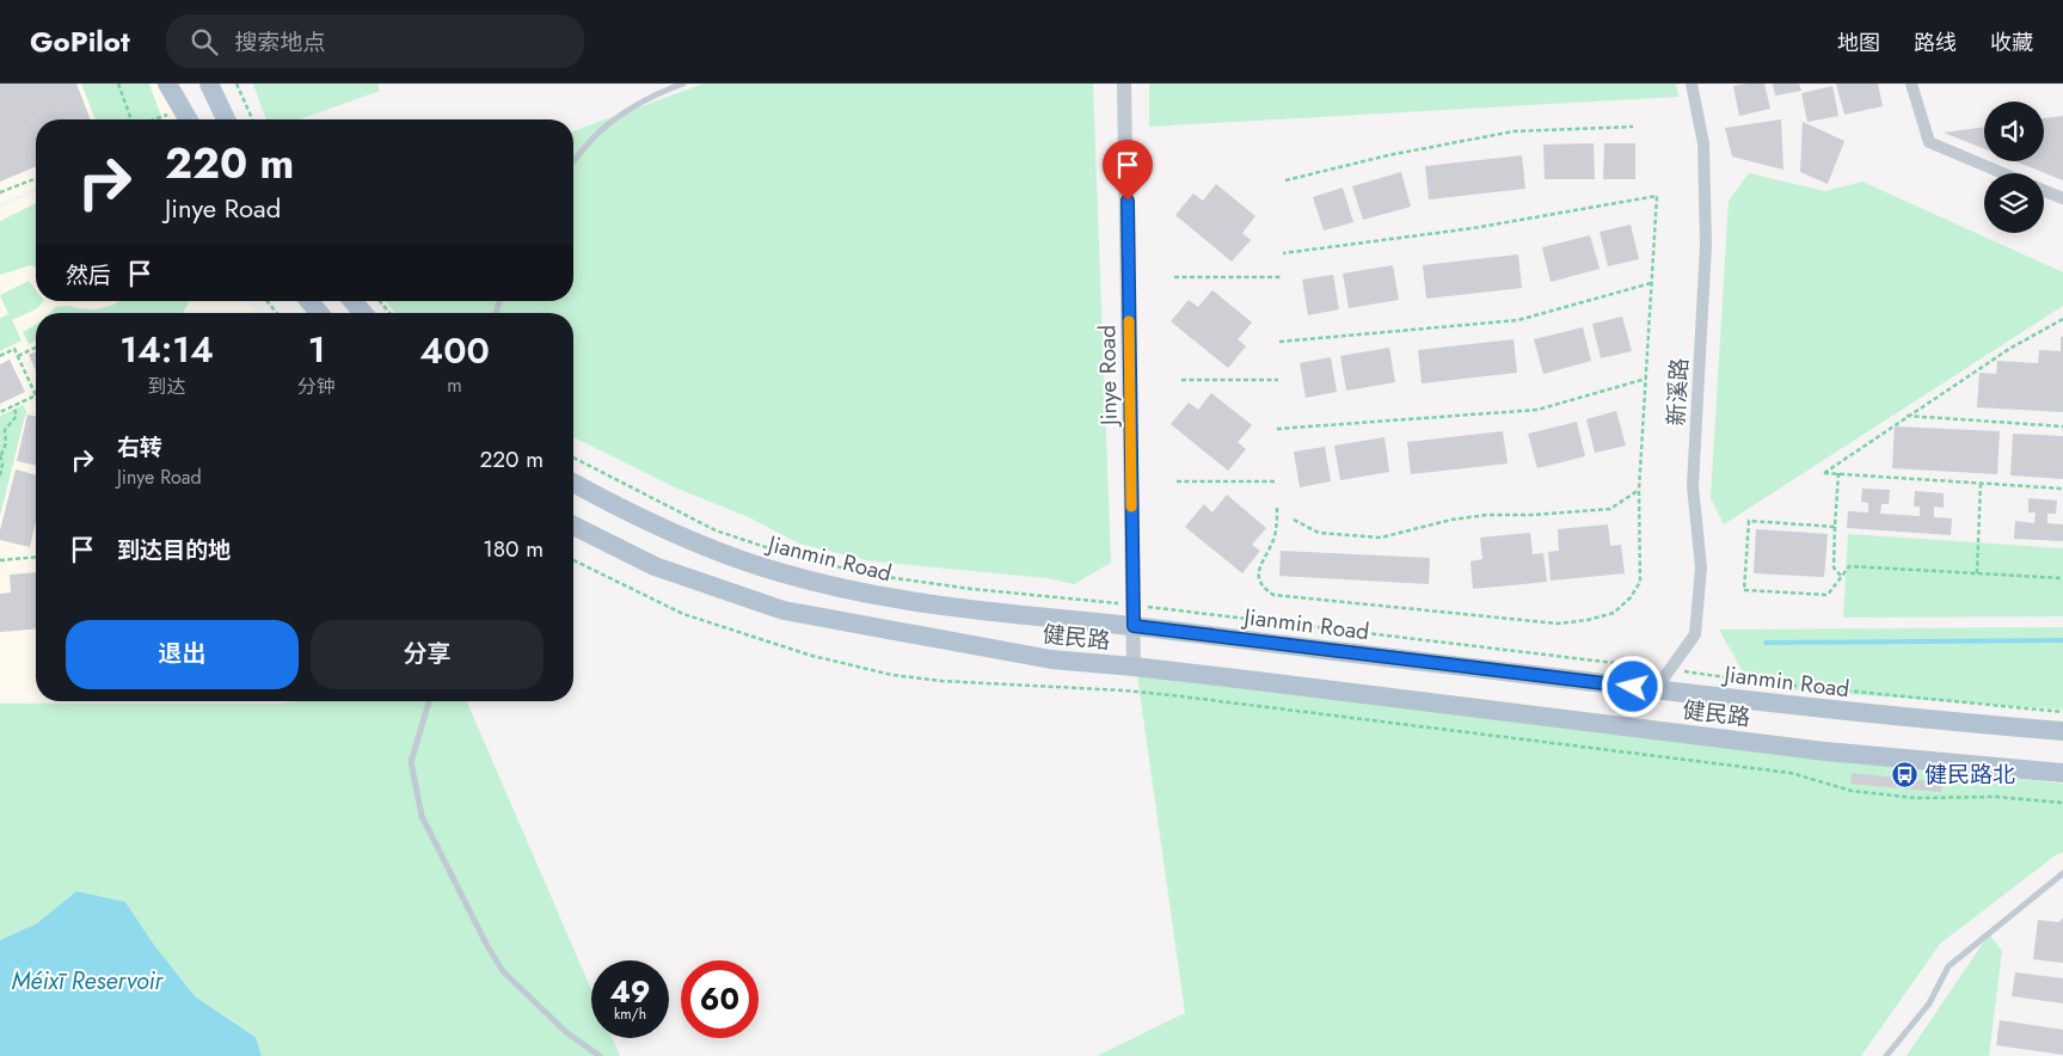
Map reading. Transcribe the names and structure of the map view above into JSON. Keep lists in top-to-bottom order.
{
  "streets": {
    "main road": ["Jianmin Road", "健民路"],
    "street": ["Jinye Road", "新溪路"]
  },
  "crossings": [
    ["Jinye Road", "Jianmin Road"],
    ["Jinye Road", "健民路"],
    ["新溪路", "Jianmin Road"]
  ],
  "water": ["Méixī Reservoir"],
  "places": {
    "bus stop": ["健民路北"]
  },
  "page": {
    "header": "GoPilot",
    "search": "搜索地点",
    "nav": ["地图", "路线", "收藏"],
    "turn": ["220 m", "Jinye Road"],
    "then": "然后",
    "eta": [
      "14:14",
      "到达",
      "1",
      "分钟",
      "400",
      "m"
    ],
    "list": [
      {
        "name": "右转",
        "note": "Jinye Road",
        "value": "220 m"
      },
      {
        "name": "到达目的地",
        "value": "180 m"
      }
    ],
    "buttons": ["退出", "分享"],
    "speed": "49 km/h",
    "limit": "60"
  }
}
